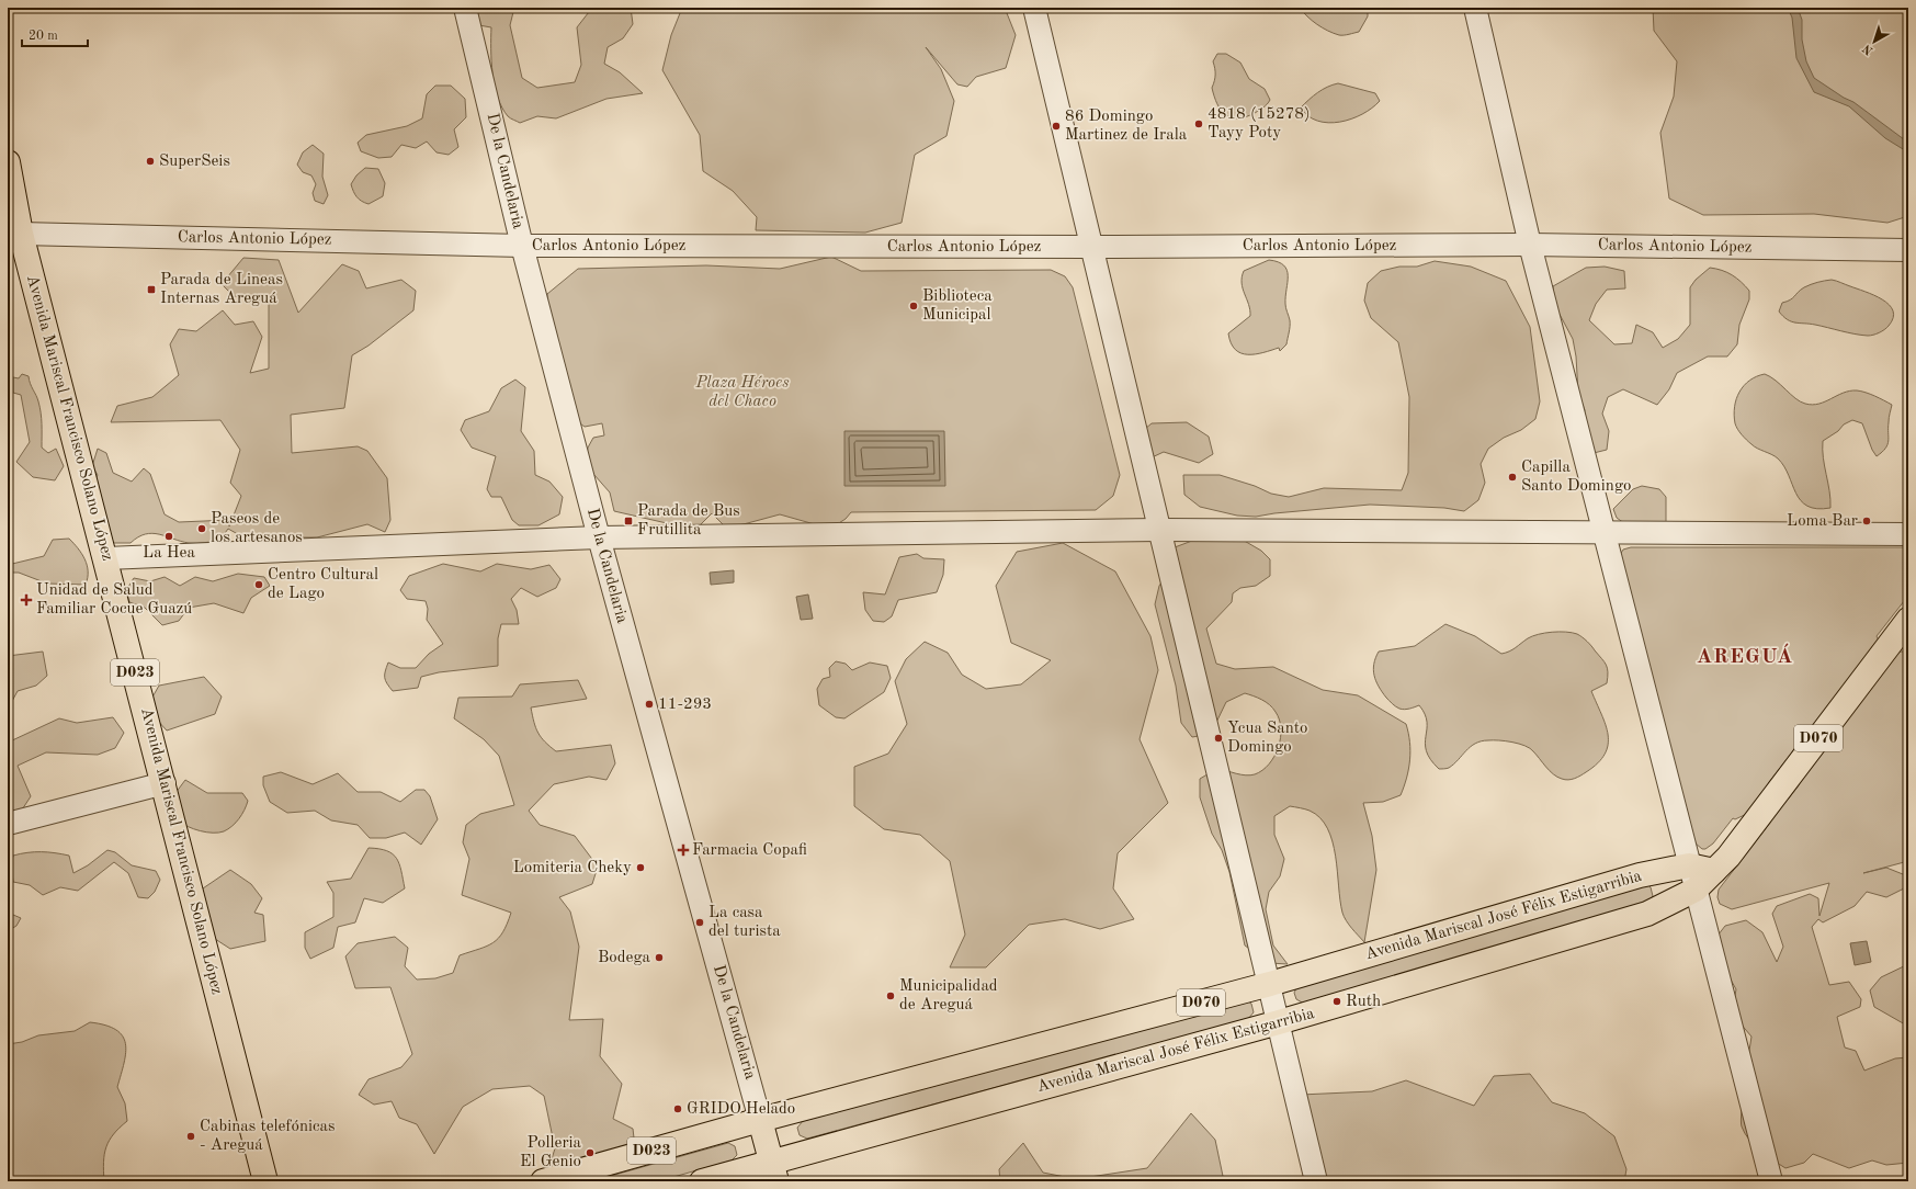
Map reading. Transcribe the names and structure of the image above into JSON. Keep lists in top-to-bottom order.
{
  "streets": {
    "main road": [
      "Avenida Mariscal Francisco Solano López",
      "D023",
      "D070",
      "Avenida Mariscal José Félix Estigarribia"
    ],
    "street": ["De la Candelaria", "Carlos Antonio López"]
  },
  "crossings": [
    ["De la Candelaria", "Carlos Antonio López"],
    ["De la Candelaria", "D023"],
    ["De la Candelaria", "Avenida Mariscal José Félix Estigarribia"],
    ["Carlos Antonio López", "Avenida Mariscal Francisco Solano López"],
    ["D023", "Avenida Mariscal José Félix Estigarribia"]
  ],
  "districts": ["AREGUÁ"],
  "parks": ["Plaza Héroes del Chaco"],
  "places": {
    "other": [
      "4818 (15278) Tayy Poty",
      "86 Domingo Martinez de Irala",
      "SuperSeis",
      "Biblioteca Municipal",
      "Capilla Santo Domingo",
      "Loma Bar",
      "Paseos de los artesanos",
      "La Hea",
      "Centro Cultural de Lago",
      "11-293",
      "Ycua Santo Domingo",
      "Lomiteria Cheky",
      "La casa del turista",
      "Bodega",
      "Municipalidad de Areguá",
      "Ruth",
      "GRIDO Helado",
      "Cabinas telefónicas - Areguá",
      "Polleria El Genio"
    ],
    "transit": ["Parada de Lineas Internas Areguá", "Parada de Bus Frutillita"],
    "health": ["Unidad de Salud Familiar Cocue Guazú", "Farmacia Copafi"]
  },
  "scale_bar": "20 m",
  "north": "bottom left"
}
